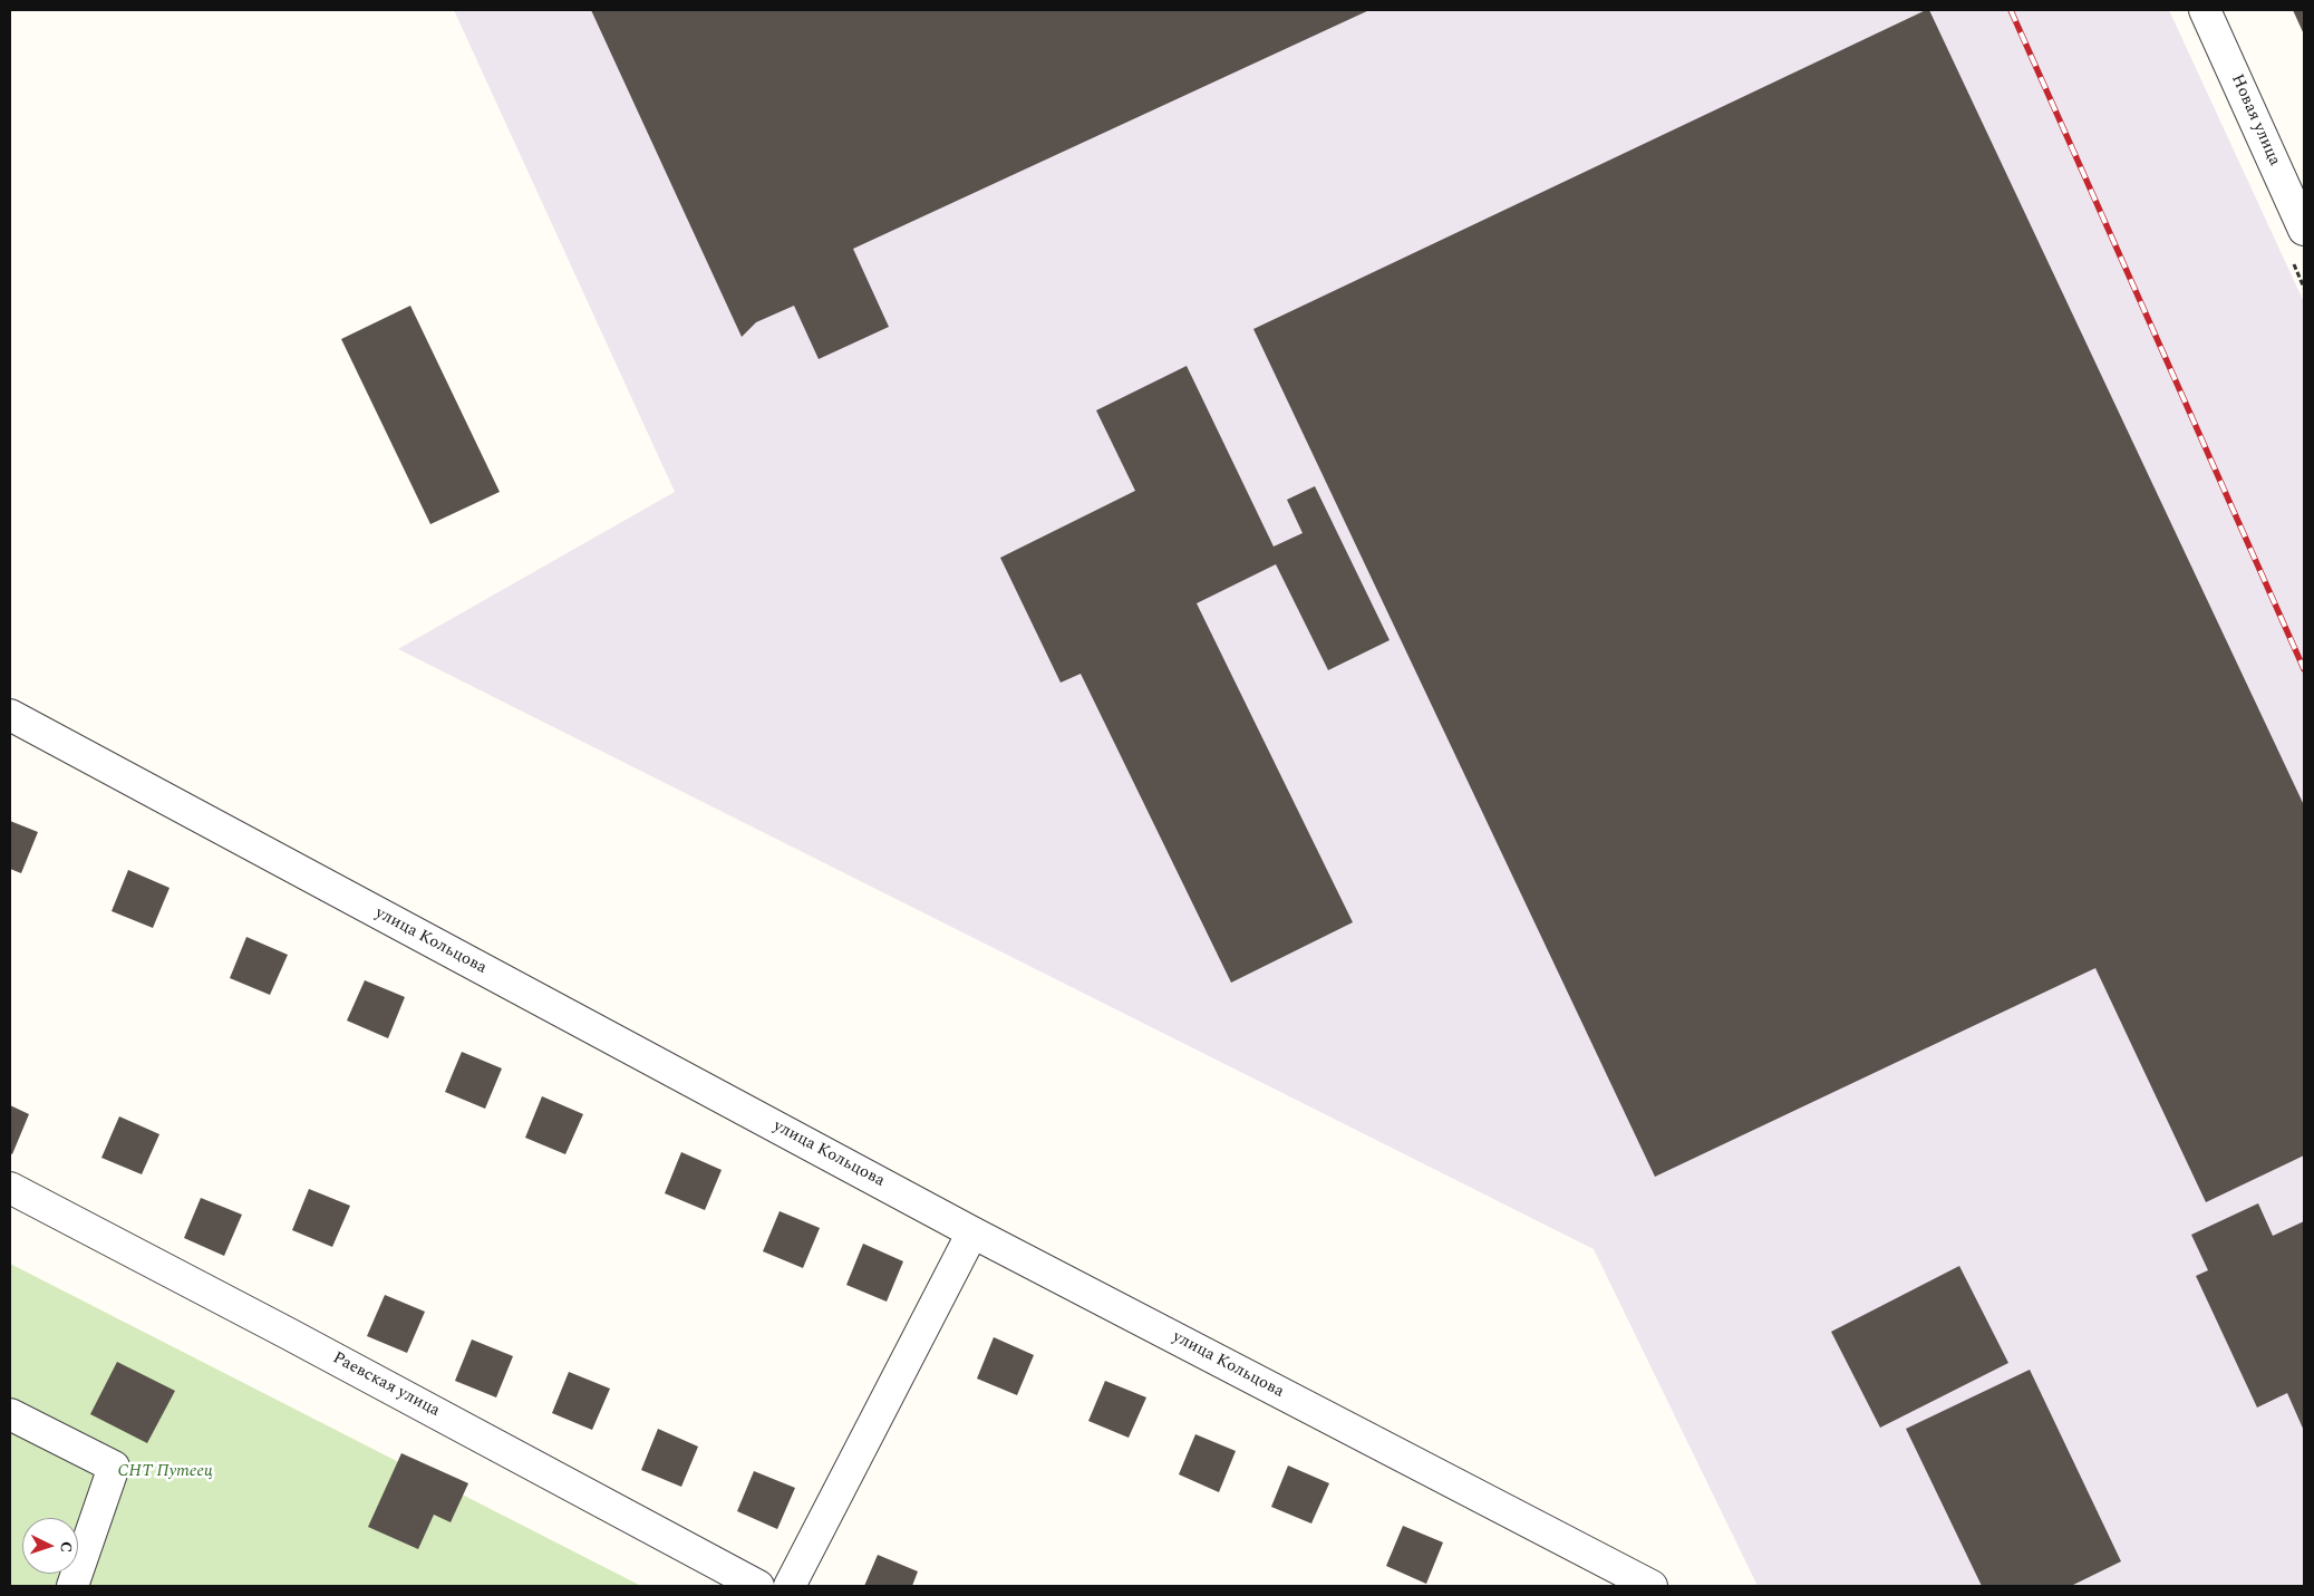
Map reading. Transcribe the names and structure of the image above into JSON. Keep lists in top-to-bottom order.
{
  "streets": {
    "street": ["Новая улица", "улица Кольцова", "Раевская улица"]
  },
  "parks": ["СНТ Путеец"],
  "north": "right"
}
